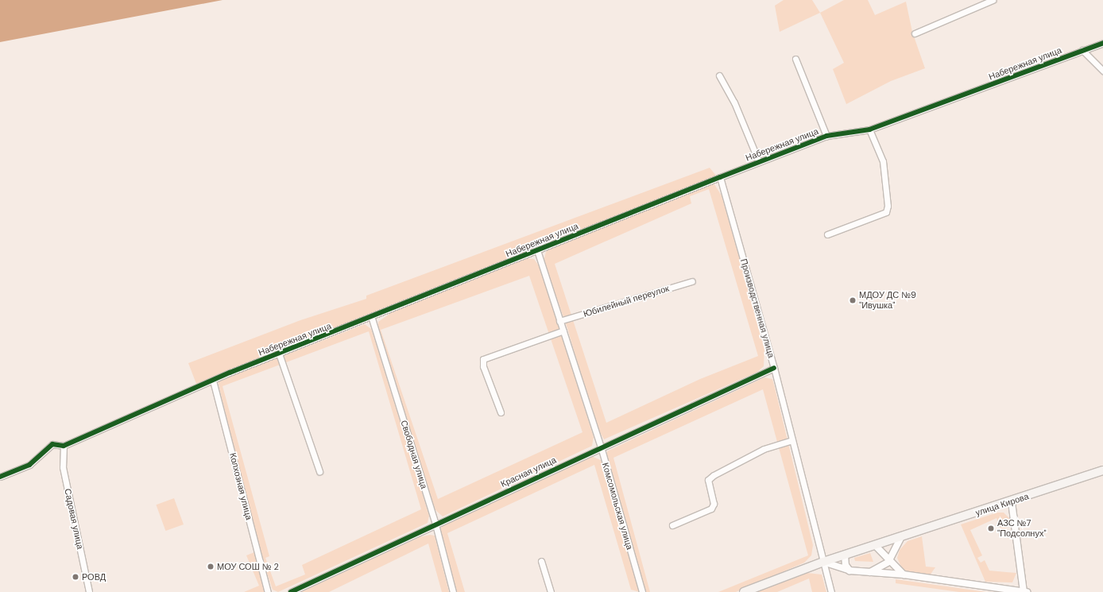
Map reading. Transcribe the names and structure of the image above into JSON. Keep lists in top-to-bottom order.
{
  "streets": {
    "main road": ["улица Кирова"],
    "street": [
      "Набережная улица",
      "Юбилейный переулок",
      "Производственная улица",
      "Свободная улица",
      "Красная улица",
      "Колхозная улица",
      "Комсомольская улица",
      "Садовая улица"
    ]
  },
  "crossings": [
    ["Набережная улица", "Производственная улица"],
    ["Набережная улица", "Свободная улица"],
    ["Набережная улица", "Колхозная улица"],
    ["Набережная улица", "Комсомольская улица"],
    ["Набережная улица", "Садовая улица"],
    ["Юбилейный переулок", "Комсомольская улица"],
    ["Производственная улица", "Красная улица"],
    ["Производственная улица", "улица Кирова"],
    ["Свободная улица", "Красная улица"],
    ["Красная улица", "Комсомольская улица"]
  ],
  "places": [
    "МДОУ ДС №9 \"Ивушка\"",
    "АЗС №7 \"Подсолнух\"",
    "МОУ СОШ № 2",
    "РОВД"
  ]
}
